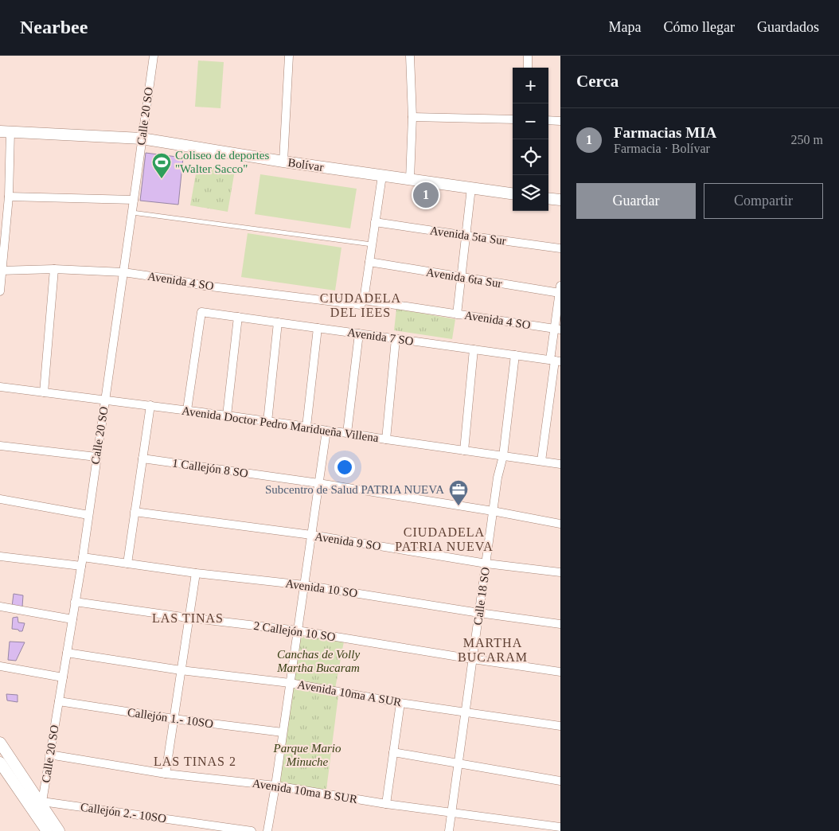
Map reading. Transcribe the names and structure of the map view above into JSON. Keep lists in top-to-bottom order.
{
  "streets": {
    "street": [
      "Calle 20 SO",
      "Bolívar",
      "Avenida 5ta Sur",
      "Avenida 6ta Sur",
      "Avenida 4 SO",
      "Avenida 7 SO",
      "Avenida Doctor Pedro Maridueña Villena",
      "1 Callejón 8 SO",
      "Avenida 9 SO",
      "Avenida 10 SO",
      "Calle 18 SO",
      "2 Callejón 10 SO",
      "Avenida 10ma A SUR",
      "Callejón 1.- 10SO",
      "Avenida 10ma B SUR",
      "Callejón 2.- 10SO"
    ]
  },
  "crossings": [
    ["Calle 20 SO", "Bolívar"],
    ["Calle 20 SO", "Avenida 4 SO"],
    ["Calle 20 SO", "Avenida Doctor Pedro Maridueña Villena"],
    ["Calle 20 SO", "Avenida 10 SO"],
    ["Calle 20 SO", "2 Callejón 10 SO"],
    ["Calle 20 SO", "Avenida 10ma A SUR"],
    ["Calle 20 SO", "Callejón 1.- 10SO"],
    ["Calle 20 SO", "Avenida 10ma B SUR"],
    ["Calle 20 SO", "Callejón 2.- 10SO"],
    ["Avenida 7 SO", "Avenida Doctor Pedro Maridueña Villena"],
    ["Avenida 7 SO", "Calle 18 SO"],
    ["Avenida Doctor Pedro Maridueña Villena", "Calle 18 SO"],
    ["1 Callejón 8 SO", "Calle 18 SO"],
    ["Avenida 9 SO", "Calle 18 SO"],
    ["Avenida 10 SO", "Calle 18 SO"],
    ["Calle 18 SO", "2 Callejón 10 SO"],
    ["Calle 18 SO", "Avenida 10ma A SUR"],
    ["Calle 18 SO", "Avenida 10ma B SUR"]
  ],
  "districts": [
    "CIUDADELA DEL IEES",
    "CIUDADELA PATRIA NUEVA",
    "LAS TINAS",
    "MARTHA BUCARAM",
    "LAS TINAS 2"
  ],
  "parks": ["Canchas de Volly Martha Bucaram", "Parque Mario Minuche"],
  "places": {
    "sports": ["Coliseo de deportes \"Walter Sacco\""],
    "office": ["Subcentro de Salud PATRIA NUEVA"]
  },
  "page": {
    "header": "Nearbee",
    "nav": ["Mapa", "Cómo llegar", "Guardados"],
    "heading": "Cerca",
    "map_buttons": ["+", "−"],
    "list": [
      {
        "mark": "1",
        "name": "Farmacias MIA",
        "note": "Farmacia · Bolívar",
        "value": "250 m"
      }
    ],
    "buttons": ["Guardar", "Compartir"],
    "pins": "1"
  }
}
